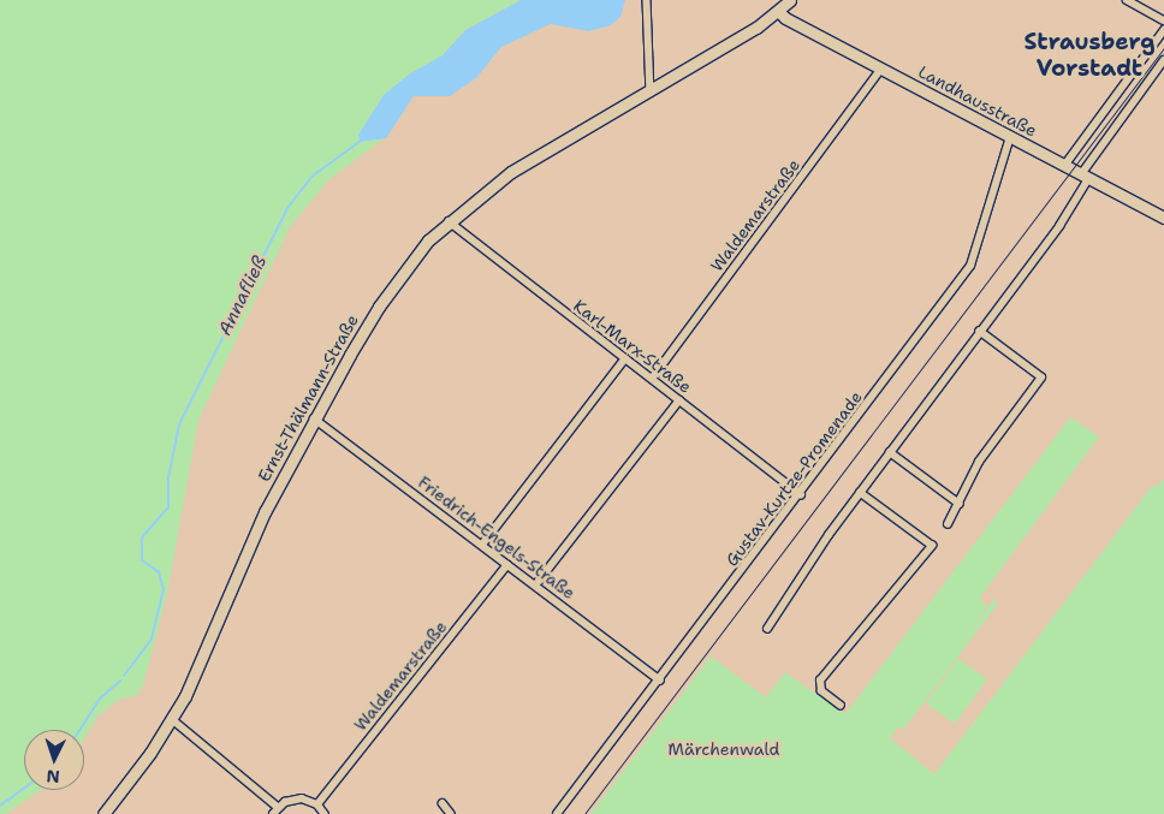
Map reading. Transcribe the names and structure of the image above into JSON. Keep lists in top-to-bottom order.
{
  "streets": {
    "main road": ["Landhausstraße", "Ernst-Thälmann-Straße"],
    "street": [
      "Waldemarstraße",
      "Karl-Marx-Straße",
      "Gustav-Kurtze-Promenade",
      "Friedrich-Engels-Straße"
    ]
  },
  "crossings": [
    ["Landhausstraße", "Waldemarstraße"],
    ["Landhausstraße", "Ernst-Thälmann-Straße"],
    ["Landhausstraße", "Gustav-Kurtze-Promenade"],
    ["Waldemarstraße", "Karl-Marx-Straße"],
    ["Waldemarstraße", "Friedrich-Engels-Straße"],
    ["Karl-Marx-Straße", "Ernst-Thälmann-Straße"],
    ["Karl-Marx-Straße", "Gustav-Kurtze-Promenade"],
    ["Ernst-Thälmann-Straße", "Friedrich-Engels-Straße"],
    ["Gustav-Kurtze-Promenade", "Friedrich-Engels-Straße"]
  ],
  "districts": ["Strausberg Vorstadt"],
  "water": ["Annafließ"],
  "parks": ["Märchenwald"],
  "north": "bottom"
}
